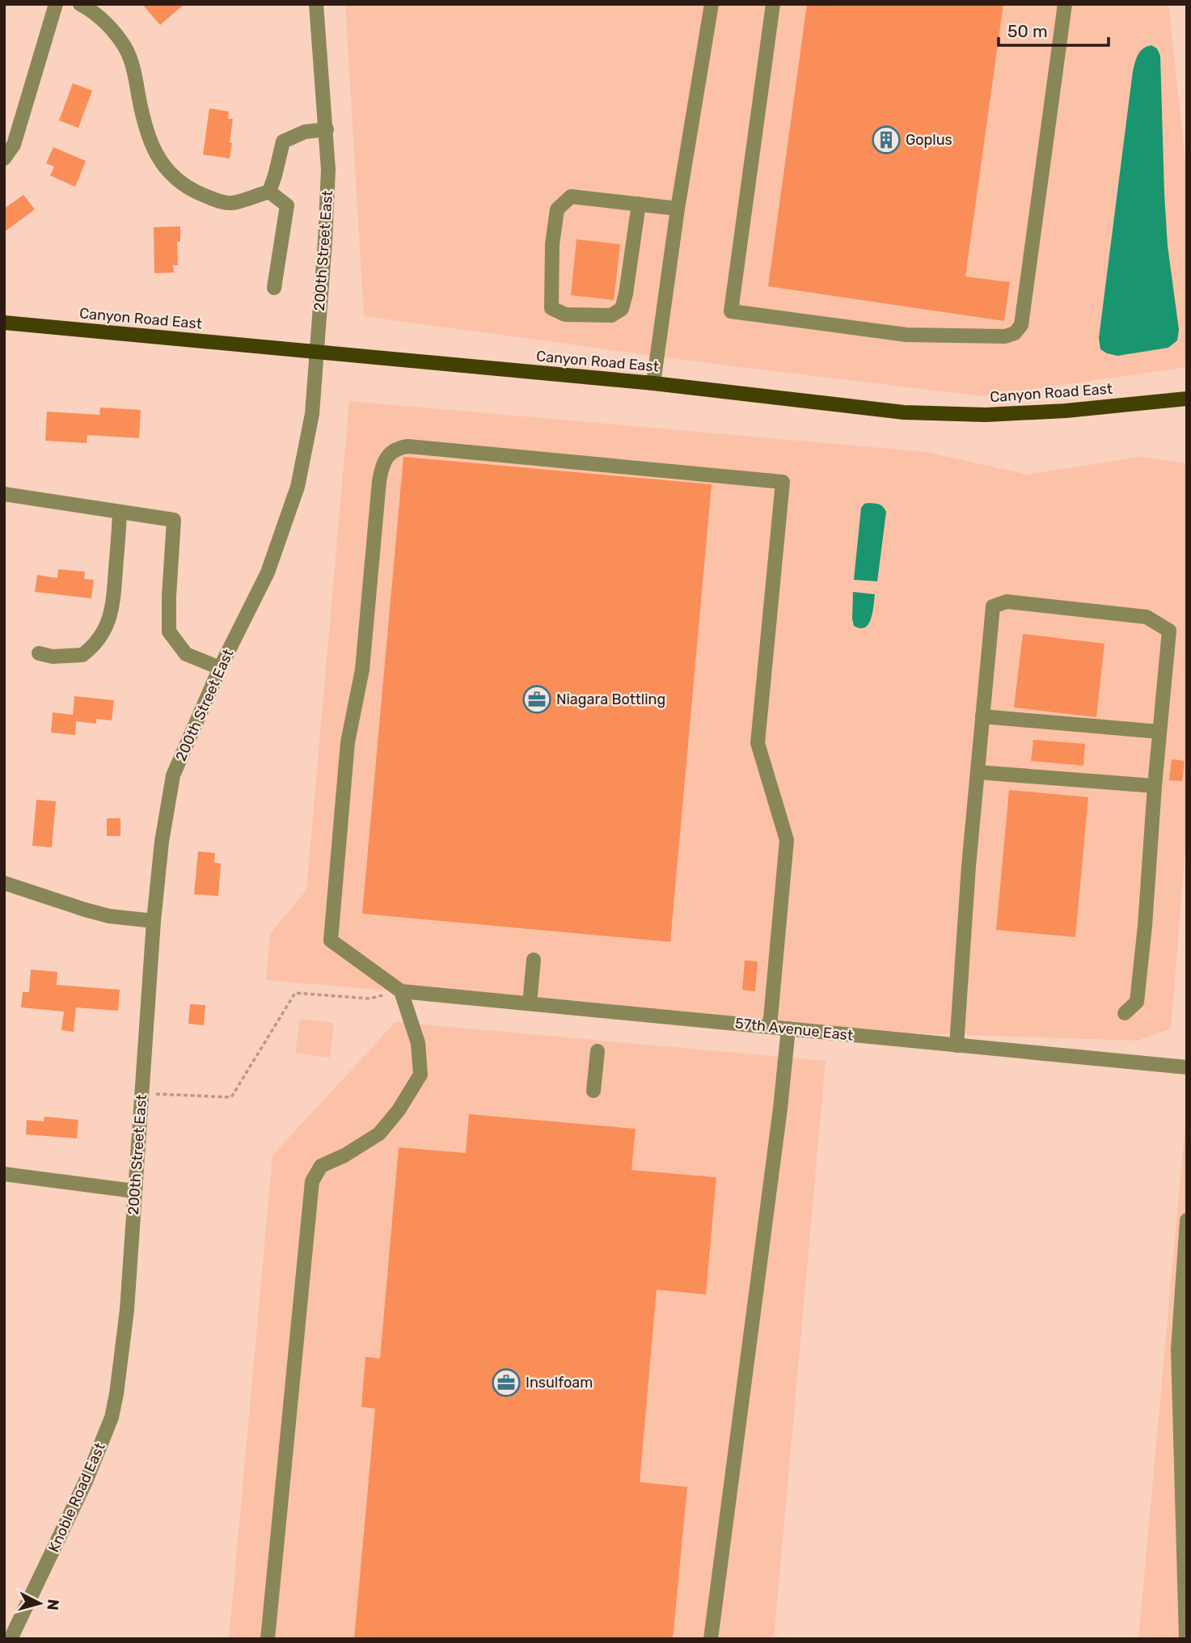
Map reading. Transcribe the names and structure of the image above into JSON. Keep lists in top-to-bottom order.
{
  "streets": {
    "main road": ["Canyon Road East"],
    "street": ["200th Street East", "57th Avenue East", "Knoble Road East"]
  },
  "crossings": [
    ["200th Street East", "Canyon Road East"],
    ["200th Street East", "Knoble Road East"]
  ],
  "places": {
    "building": ["Goplus"],
    "office": ["Niagara Bottling", "Insulfoam"]
  },
  "scale_bar": "50 m",
  "north": "right"
}
